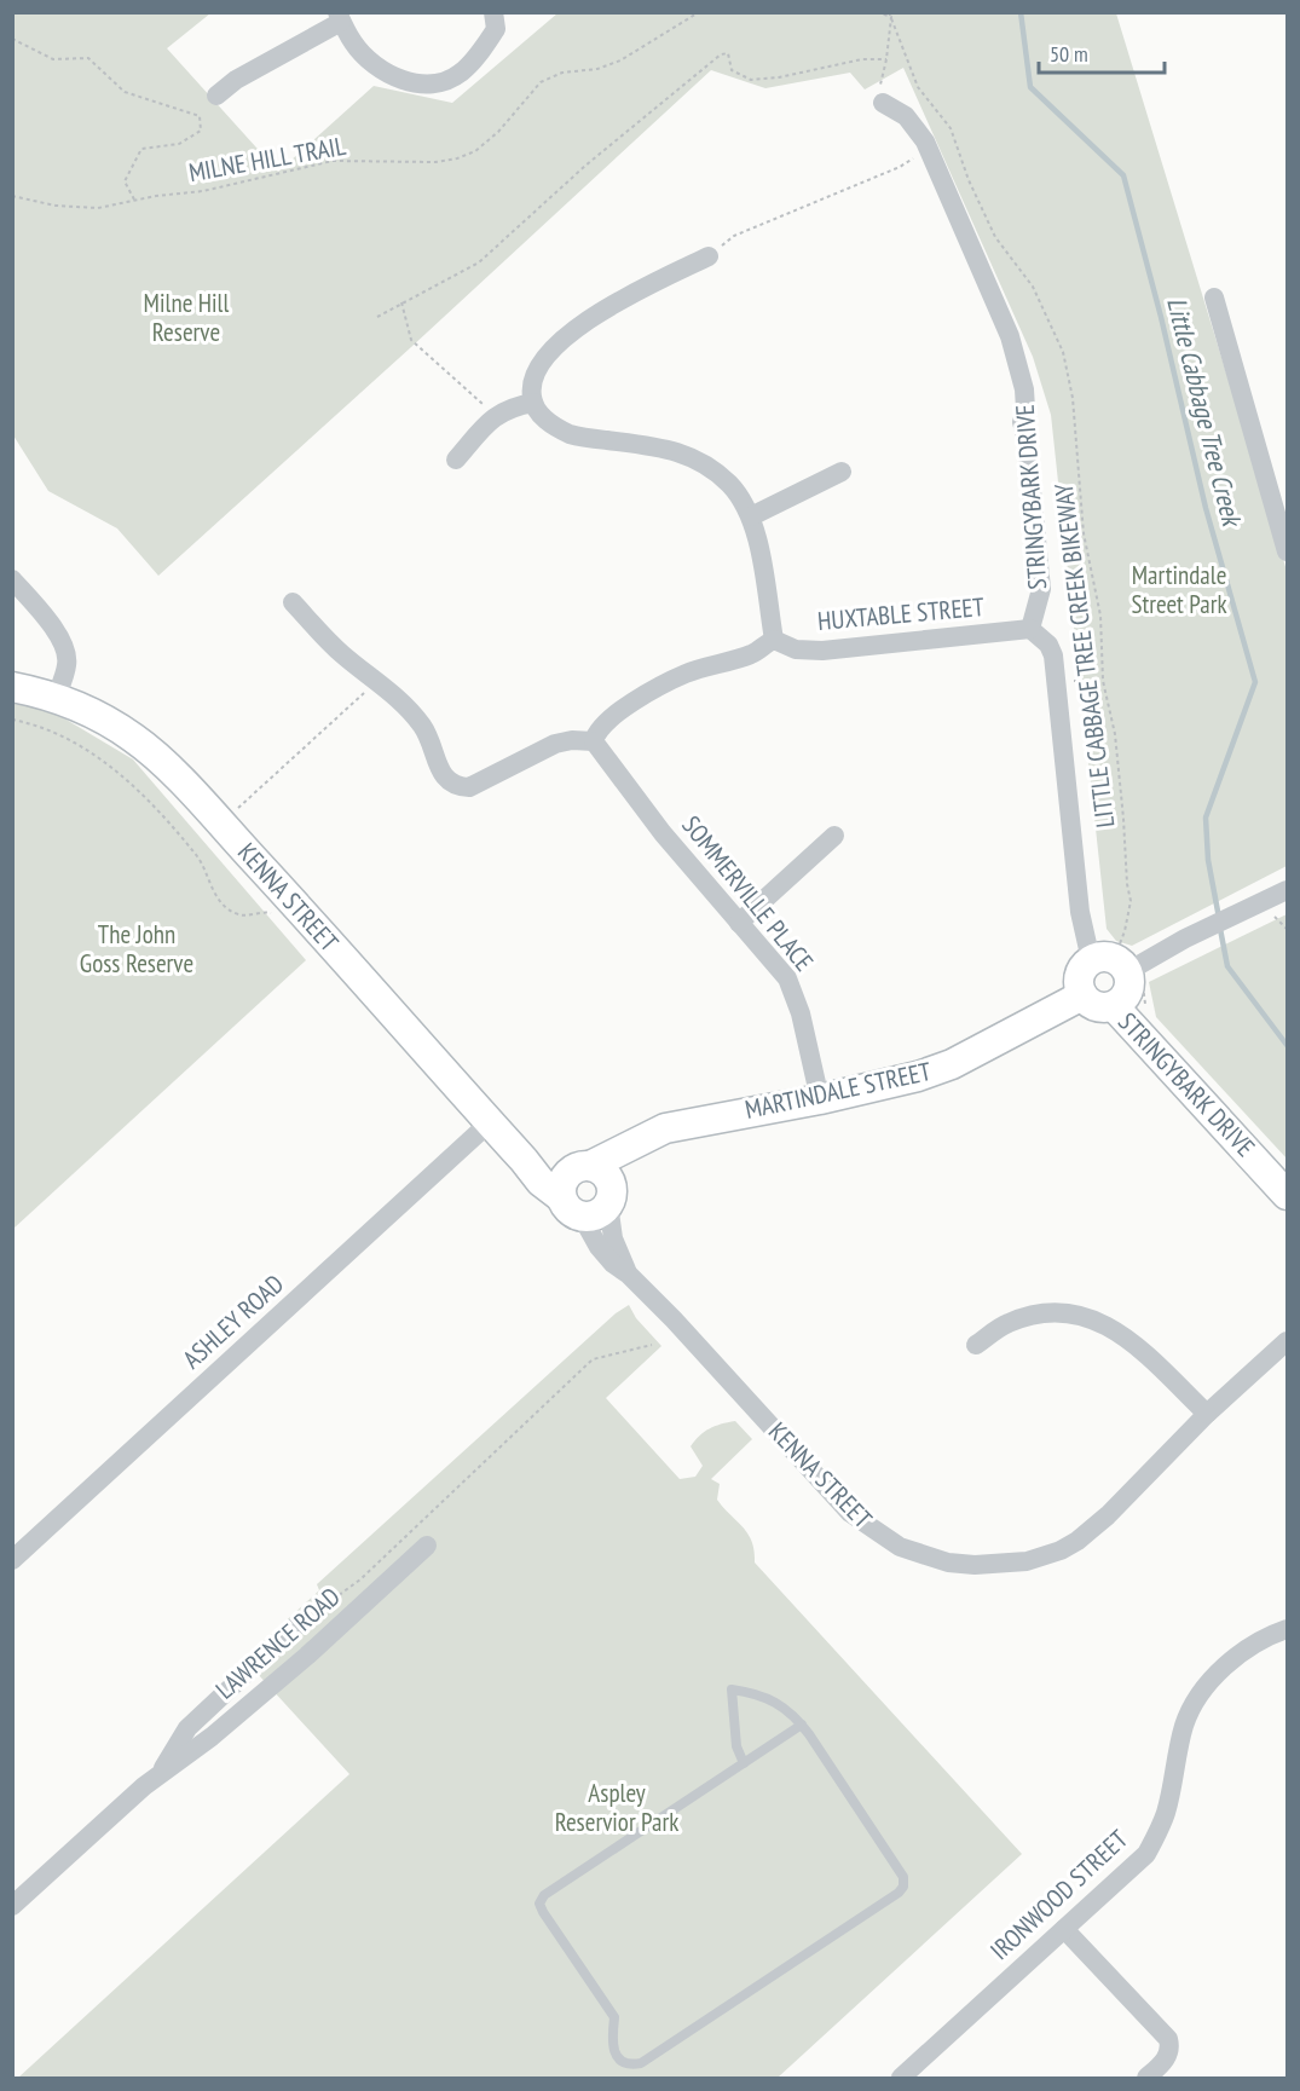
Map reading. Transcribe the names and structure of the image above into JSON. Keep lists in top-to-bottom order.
{
  "streets": {
    "street": [
      "STRINGYBARK DRIVE",
      "HUXTABLE STREET",
      "SOMMERVILLE PLACE",
      "KENNA STREET",
      "MARTINDALE STREET",
      "ASHLEY ROAD",
      "LAWRENCE ROAD",
      "IRONWOOD STREET"
    ],
    "path": ["MILNE HILL TRAIL", "LITTLE CABBAGE TREE CREEK BIKEWAY"]
  },
  "crossings": [
    ["STRINGYBARK DRIVE", "HUXTABLE STREET"],
    ["STRINGYBARK DRIVE", "LITTLE CABBAGE TREE CREEK BIKEWAY"],
    ["STRINGYBARK DRIVE", "MARTINDALE STREET"],
    ["LITTLE CABBAGE TREE CREEK BIKEWAY", "MARTINDALE STREET"],
    ["SOMMERVILLE PLACE", "MARTINDALE STREET"],
    ["KENNA STREET", "MARTINDALE STREET"],
    ["KENNA STREET", "ASHLEY ROAD"]
  ],
  "water": ["Little Cabbage Tree Creek"],
  "parks": [
    "Milne Hill Reserve",
    "Martindale Street Park",
    "The John Goss Reserve",
    "Aspley Reservior Park"
  ],
  "scale_bar": "50 m"
}
